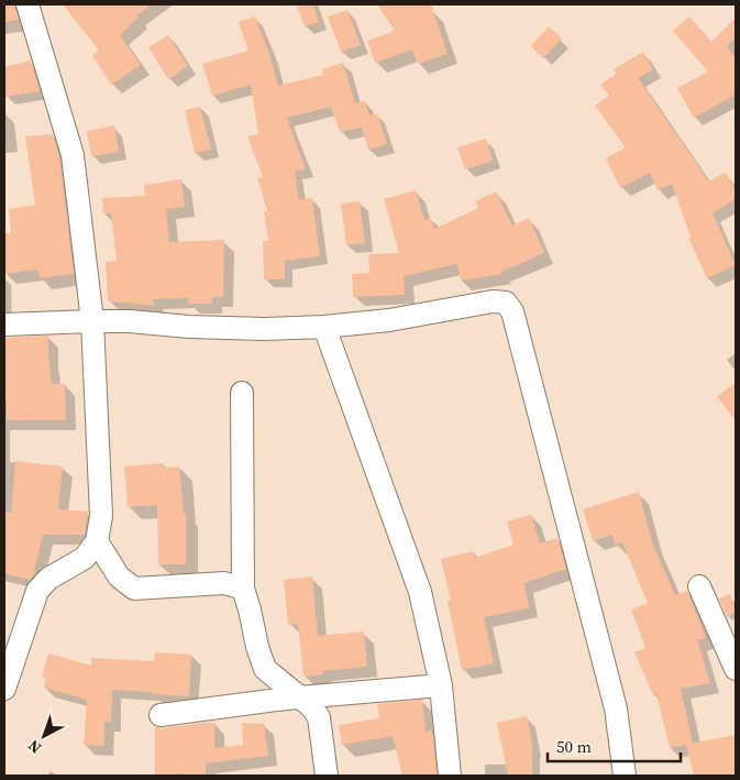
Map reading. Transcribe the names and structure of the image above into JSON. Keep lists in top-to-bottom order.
{
  "scale_bar": "50 m",
  "north": "bottom left"
}
